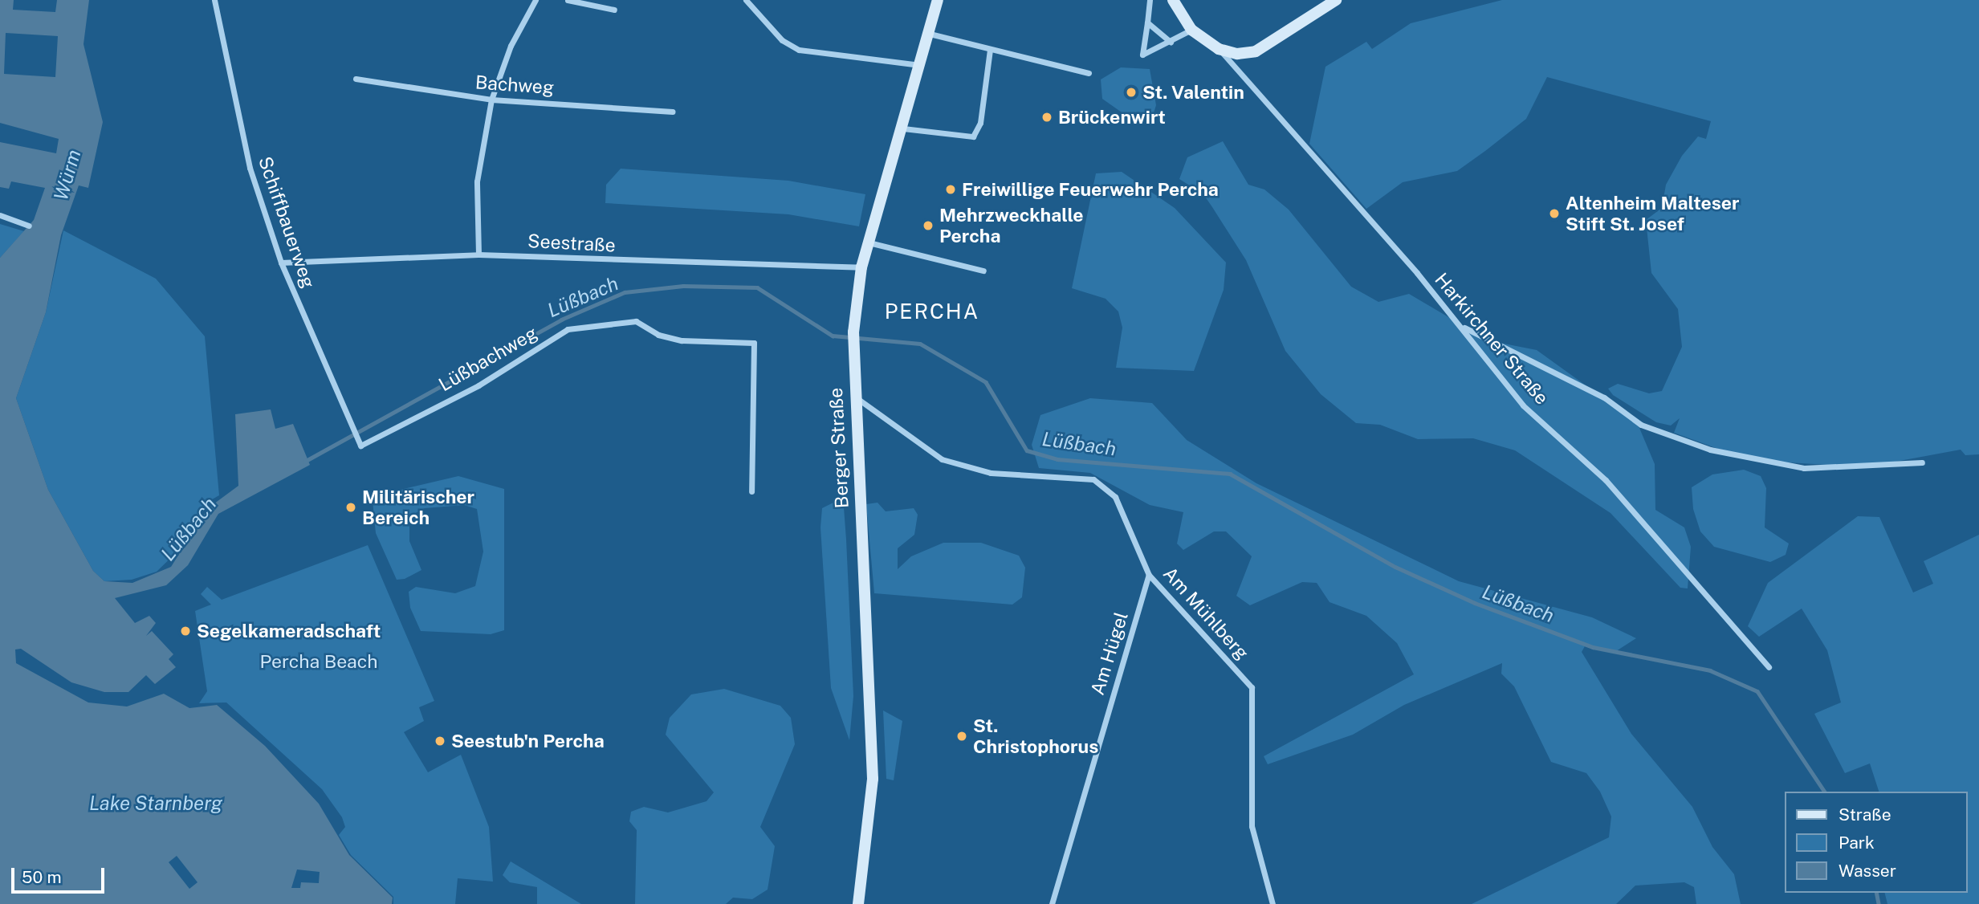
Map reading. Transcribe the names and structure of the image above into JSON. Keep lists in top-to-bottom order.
{
  "streets": {
    "main road": ["Berger Straße"],
    "street": [
      "Bachweg",
      "Schiffbauerweg",
      "Seestraße",
      "Harkirchner Straße",
      "Lüßbachweg",
      "Am Mühlberg",
      "Am Hügel"
    ]
  },
  "crossings": [
    ["Schiffbauerweg", "Seestraße"],
    ["Schiffbauerweg", "Lüßbachweg"],
    ["Seestraße", "Berger Straße"],
    ["Berger Straße", "Am Mühlberg"],
    ["Am Mühlberg", "Am Hügel"]
  ],
  "districts": ["PERCHA"],
  "water": ["Würm", "Lüßbach", "Lake Starnberg"],
  "parks": ["Percha Beach"],
  "places": [
    "St. Valentin",
    "Brückenwirt",
    "Freiwillige Feuerwehr Percha",
    "Altenheim Malteser Stift St. Josef",
    "Mehrzweckhalle Percha",
    "Militärischer Bereich",
    "Segelkameradschaft",
    "St. Christophorus",
    "Seestub'n Percha"
  ],
  "legend": ["Straße", "Park", "Wasser"],
  "scale_bar": "50 m"
}
